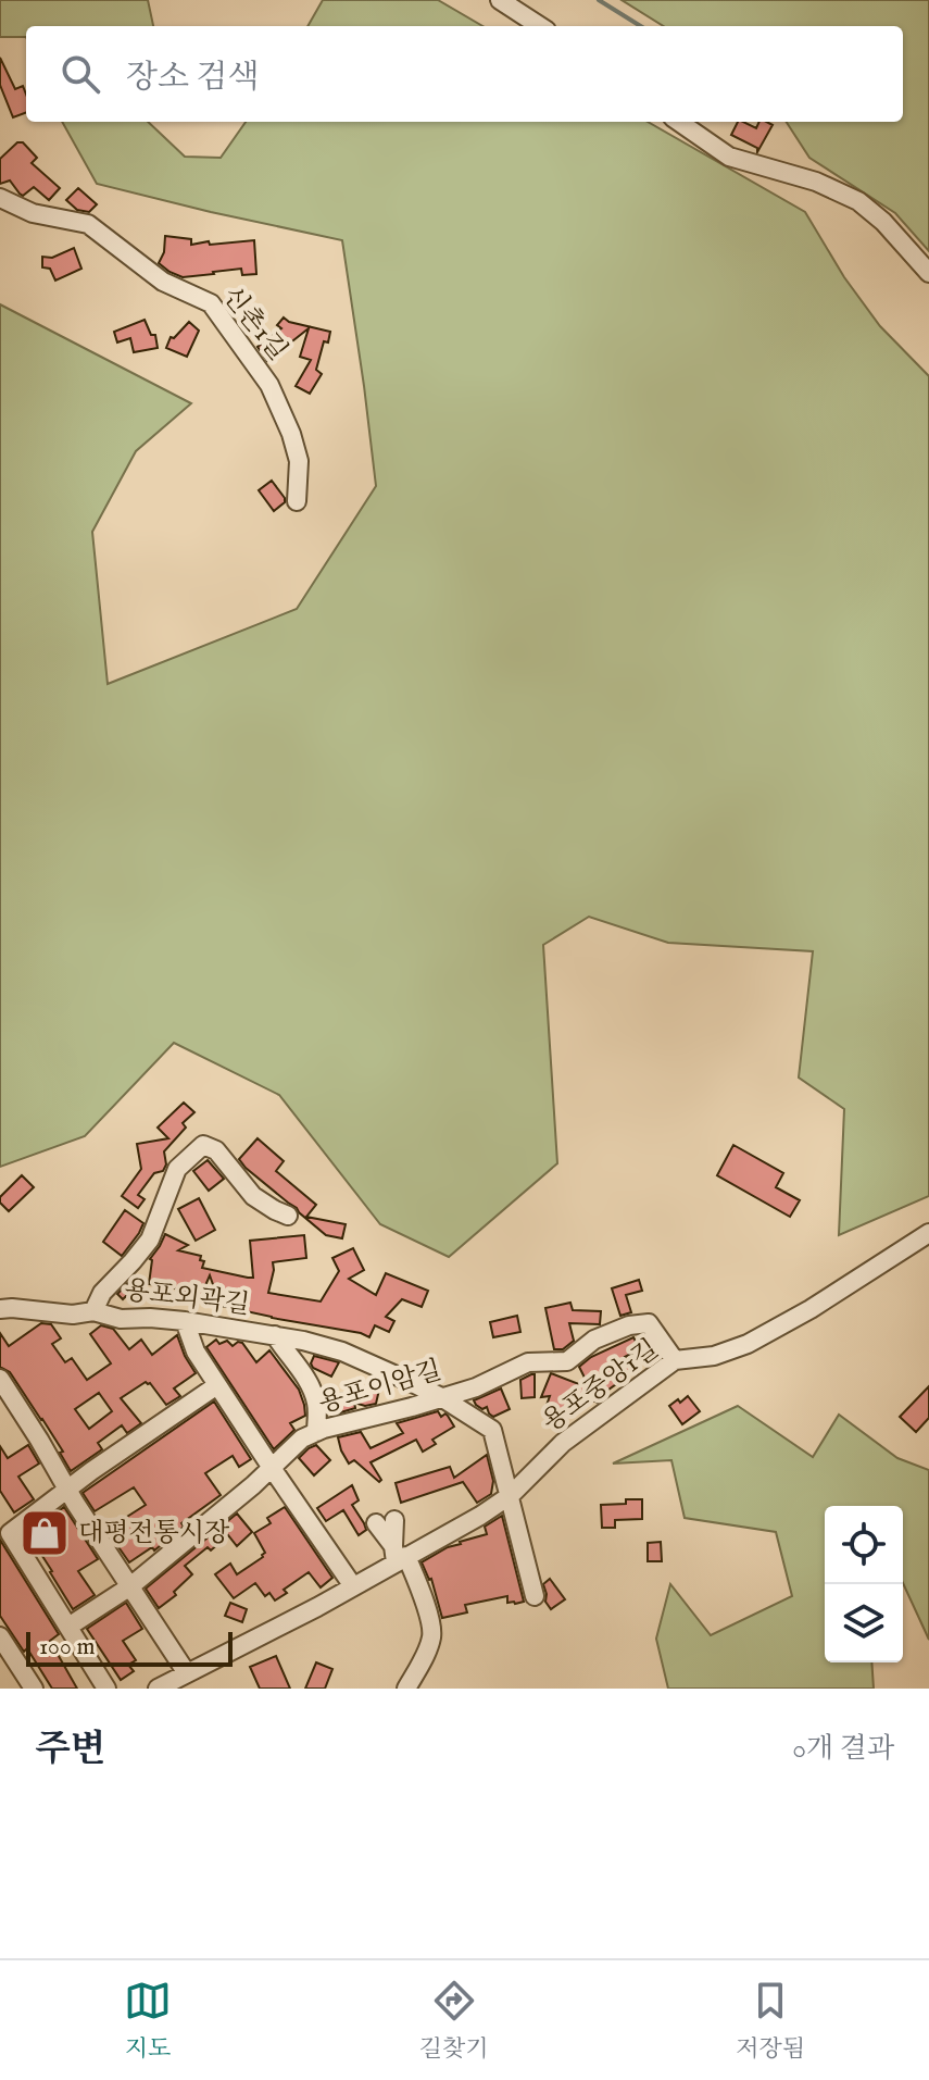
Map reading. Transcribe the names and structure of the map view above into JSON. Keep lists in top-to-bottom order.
{
  "streets": {
    "street": [
      "신촌1길",
      "용포외곽길",
      "용포중앙1길",
      "용포이암길"
    ]
  },
  "crossings": [
    ["용포외곽길", "용포중앙1길"],
    ["용포외곽길", "용포이암길"],
    ["용포중앙1길", "용포이암길"]
  ],
  "places": {
    "shop": ["대평전통시장"]
  },
  "scale_bar": "100 m",
  "page": {
    "search": "장소 검색",
    "scale": "100 m",
    "heading": ["주변", "0개 결과"],
    "nav": ["지도", "길찾기", "저장됨"]
  }
}
